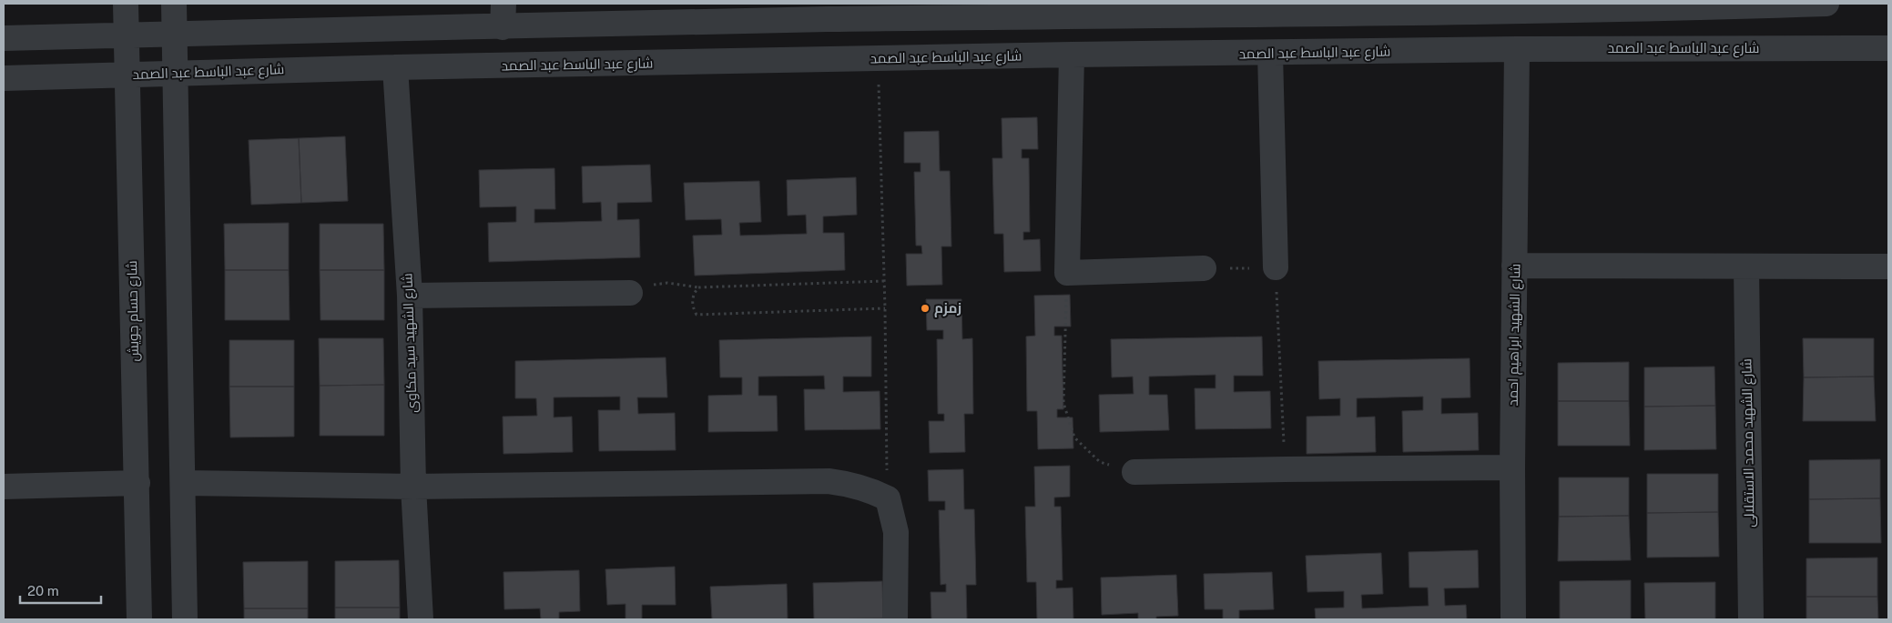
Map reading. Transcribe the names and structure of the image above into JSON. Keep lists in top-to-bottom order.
{
  "streets": {
    "street": [
      "شارع عبد الباسط عبد الصمد",
      "شارع حسام جويش",
      "شارع الشهيد ابراهيم احمد",
      "شارع الشهيد سيد مكاوى",
      "شارع الشهيد محمد الاستقلالى"
    ]
  },
  "crossings": [
    ["شارع عبد الباسط عبد الصمد", "شارع حسام جويش"],
    ["شارع عبد الباسط عبد الصمد", "شارع الشهيد ابراهيم احمد"],
    ["شارع عبد الباسط عبد الصمد", "شارع الشهيد سيد مكاوى"]
  ],
  "places": ["زمزم"],
  "scale_bar": "20 m"
}
